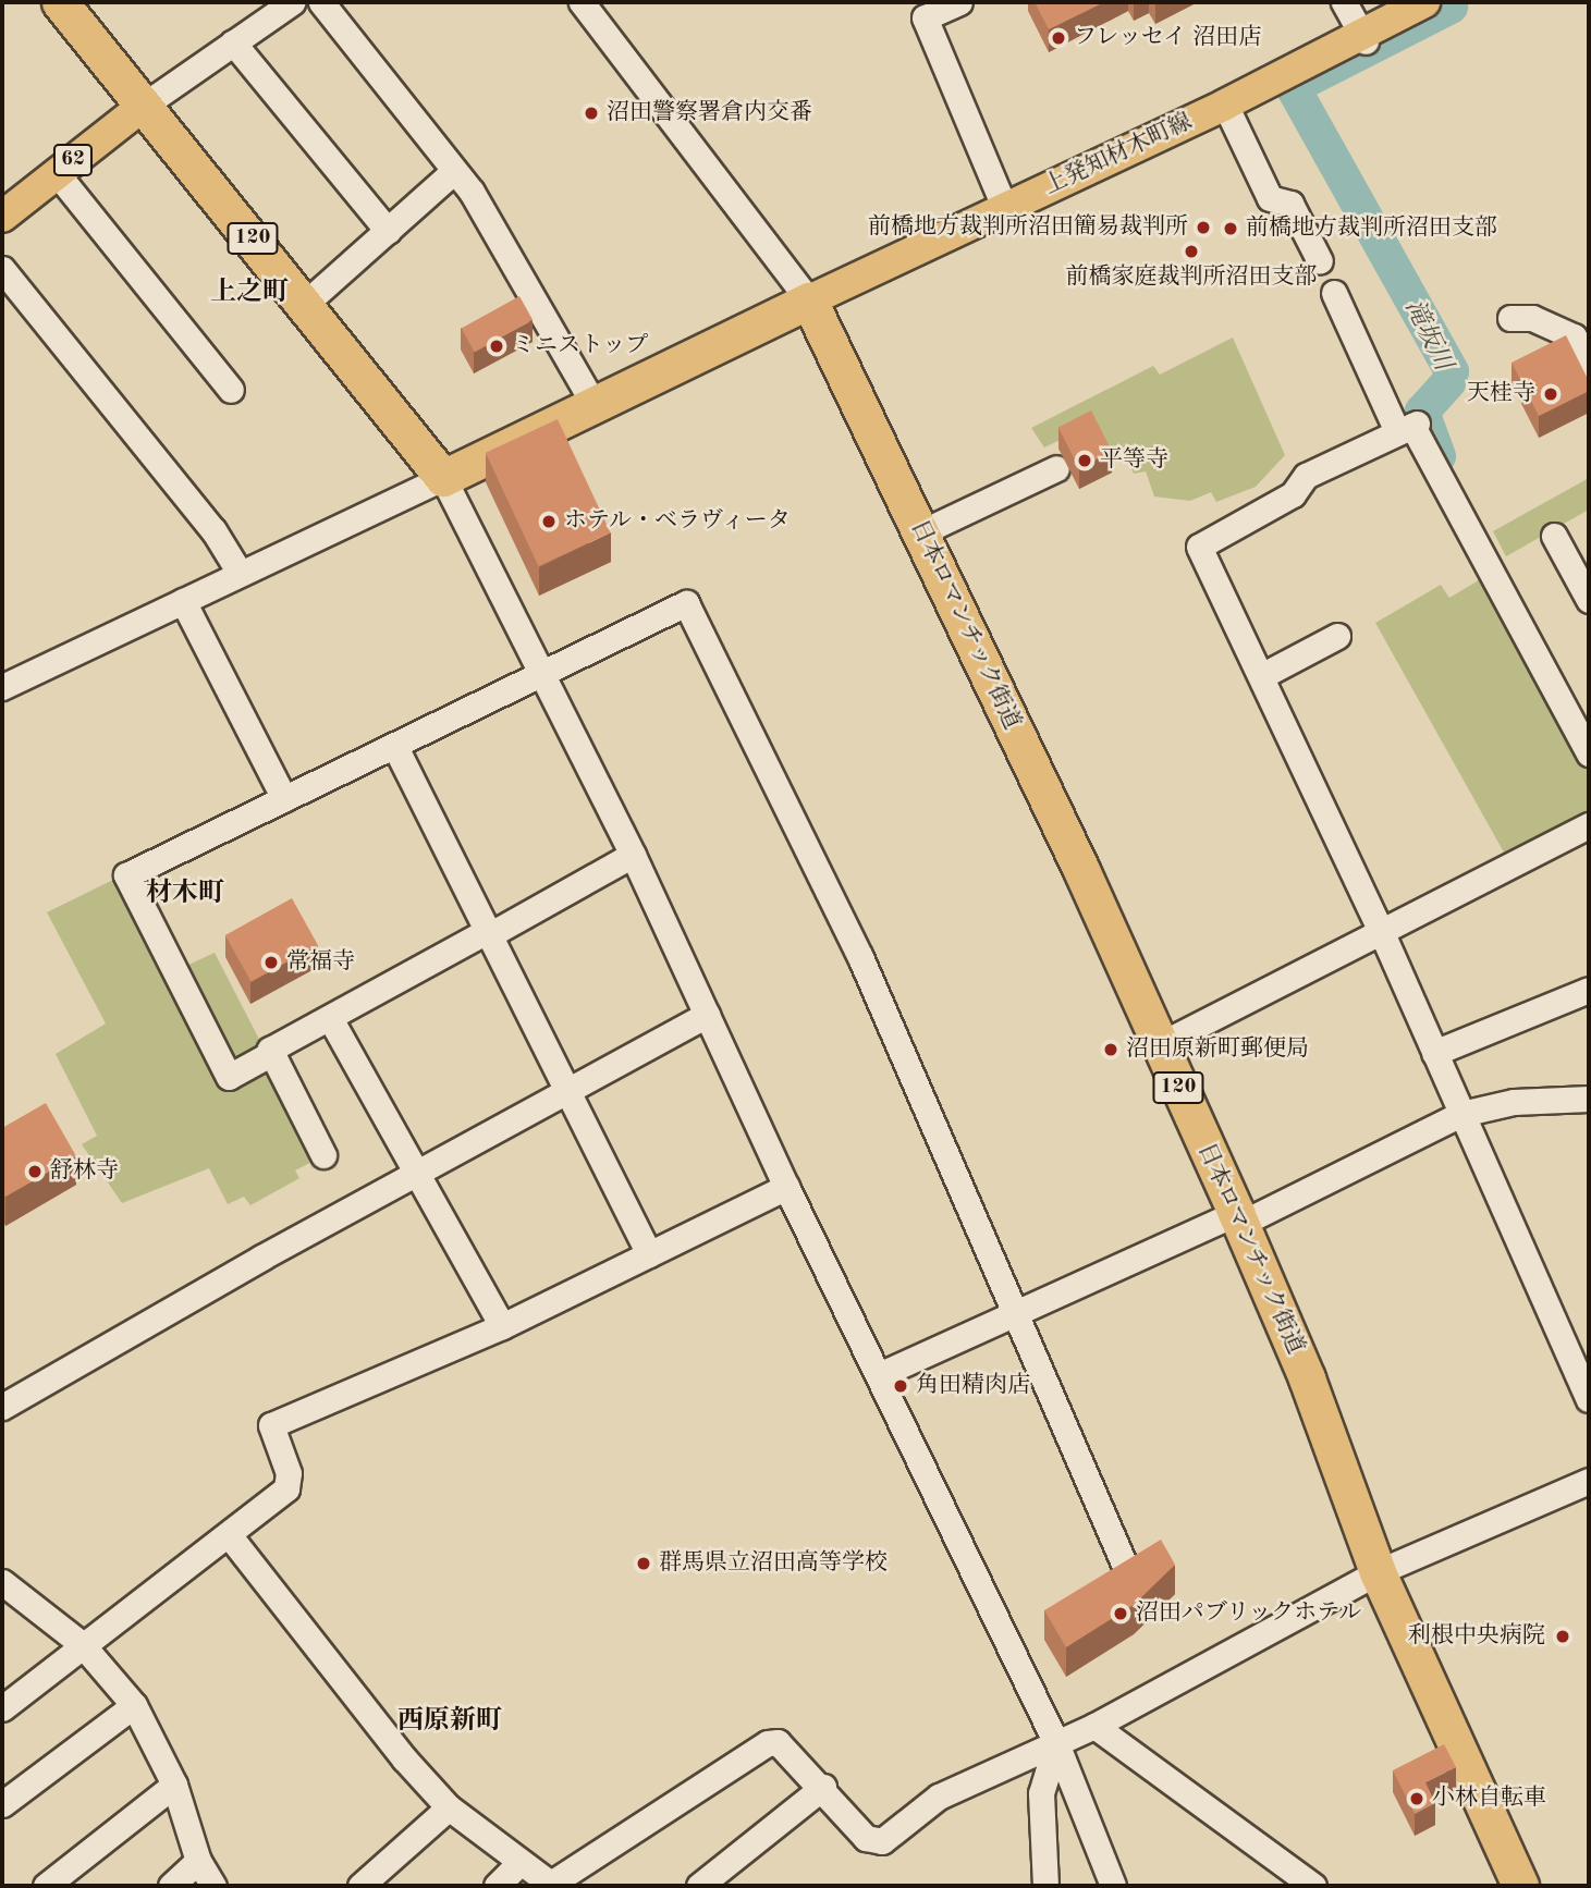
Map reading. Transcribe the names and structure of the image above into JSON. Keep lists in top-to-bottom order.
{
  "streets": {
    "highway": ["120", "日本ロマンチック街道"],
    "main road": ["上発知材木町線", "62"]
  },
  "crossings": [
    ["上発知材木町線", "日本ロマンチック街道"],
    ["62", "120"]
  ],
  "districts": ["上之町", "材木町", "西原新町"],
  "water": ["滝坂川"],
  "places": [
    "フレッセイ 沼田店",
    "沼田警察署倉内交番",
    "前橋地方裁判所沼田簡易裁判所",
    "前橋地方裁判所沼田支部",
    "前橋家庭裁判所沼田支部",
    "ミニストップ",
    "天桂寺",
    "平等寺",
    "ホテル・ベラヴィータ",
    "常福寺",
    "沼田原新町郵便局",
    "舒林寺",
    "角田精肉店",
    "群馬県立沼田高等学校",
    "沼田パブリックホテル",
    "利根中央病院",
    "小林自転車"
  ]
}
